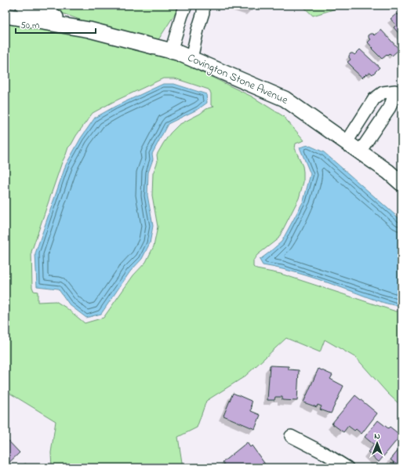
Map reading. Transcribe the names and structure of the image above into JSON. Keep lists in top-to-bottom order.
{
  "streets": {
    "street": ["Covington Stone Avenue"]
  },
  "scale_bar": "50 m",
  "north": "top"
}
